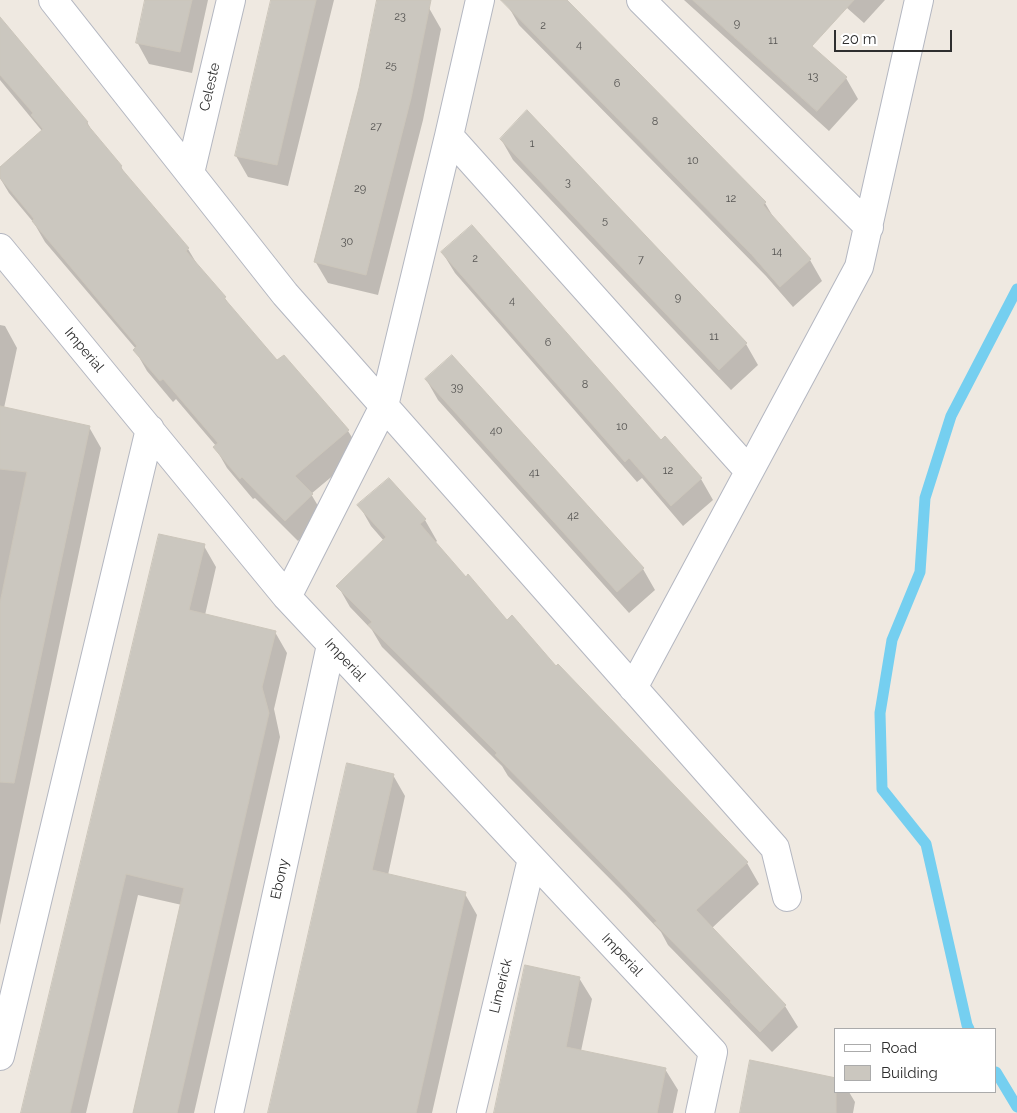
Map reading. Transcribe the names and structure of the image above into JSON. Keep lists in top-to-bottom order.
{
  "streets": {
    "street": [
      "Celeste",
      "Imperial",
      "Ebony",
      "Limerick"
    ]
  },
  "crossings": [
    ["Imperial", "Ebony"],
    ["Imperial", "Limerick"]
  ],
  "house_numbers": [
    "23",
    "9",
    "2",
    "11",
    "4",
    "25",
    "13",
    "6",
    "8",
    "27",
    "1",
    "10",
    "3",
    "29",
    "12",
    "5",
    "30",
    "14",
    "2",
    "7",
    "9",
    "4",
    "11",
    "6",
    "8",
    "39",
    "10",
    "40",
    "12",
    "41",
    "42"
  ],
  "legend": ["Road", "Building"],
  "scale_bar": "20 m"
}
